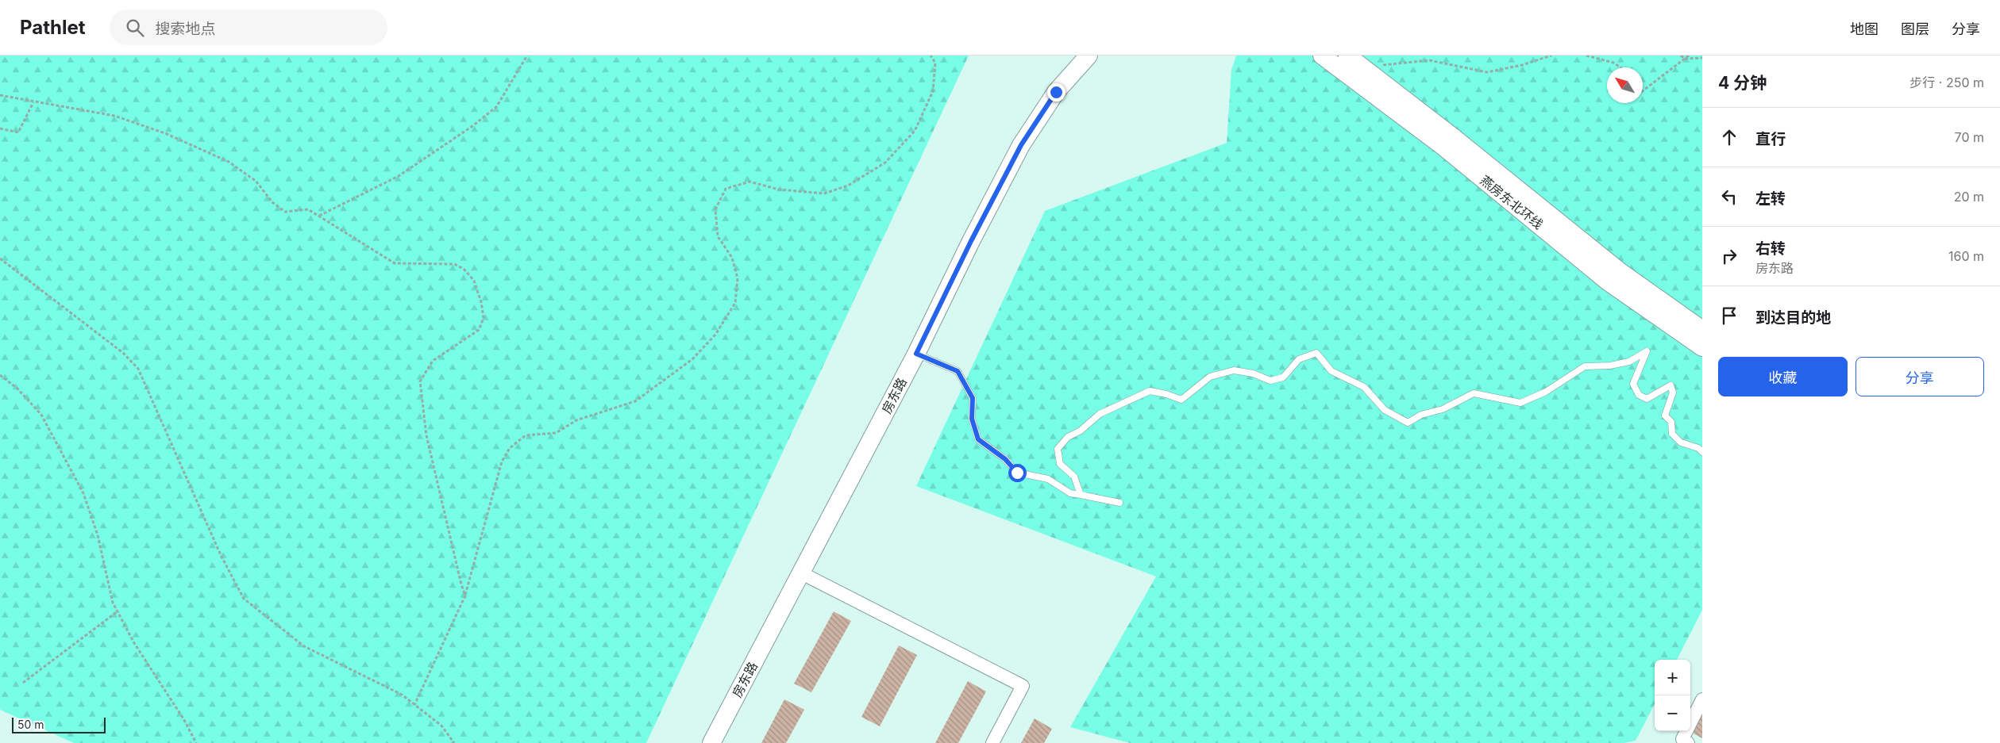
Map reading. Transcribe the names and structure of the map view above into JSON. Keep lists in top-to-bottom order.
{
  "streets": {
    "main road": ["燕房东北环线", "房东路"]
  },
  "scale_bar": "50 m",
  "north": "top left",
  "page": {
    "header": "Pathlet",
    "search": "搜索地点",
    "nav": ["地图", "图层", "分享"],
    "heading": ["4 分钟", "步行 · 250 m"],
    "list": [
      ["直行", "70 m"],
      ["左转", "20 m"],
      ["右转", "房东路", "160 m"],
      "到达目的地"
    ],
    "buttons": ["收藏", "分享"],
    "map_buttons": ["+", "−"],
    "scale": "50 m"
  }
}
